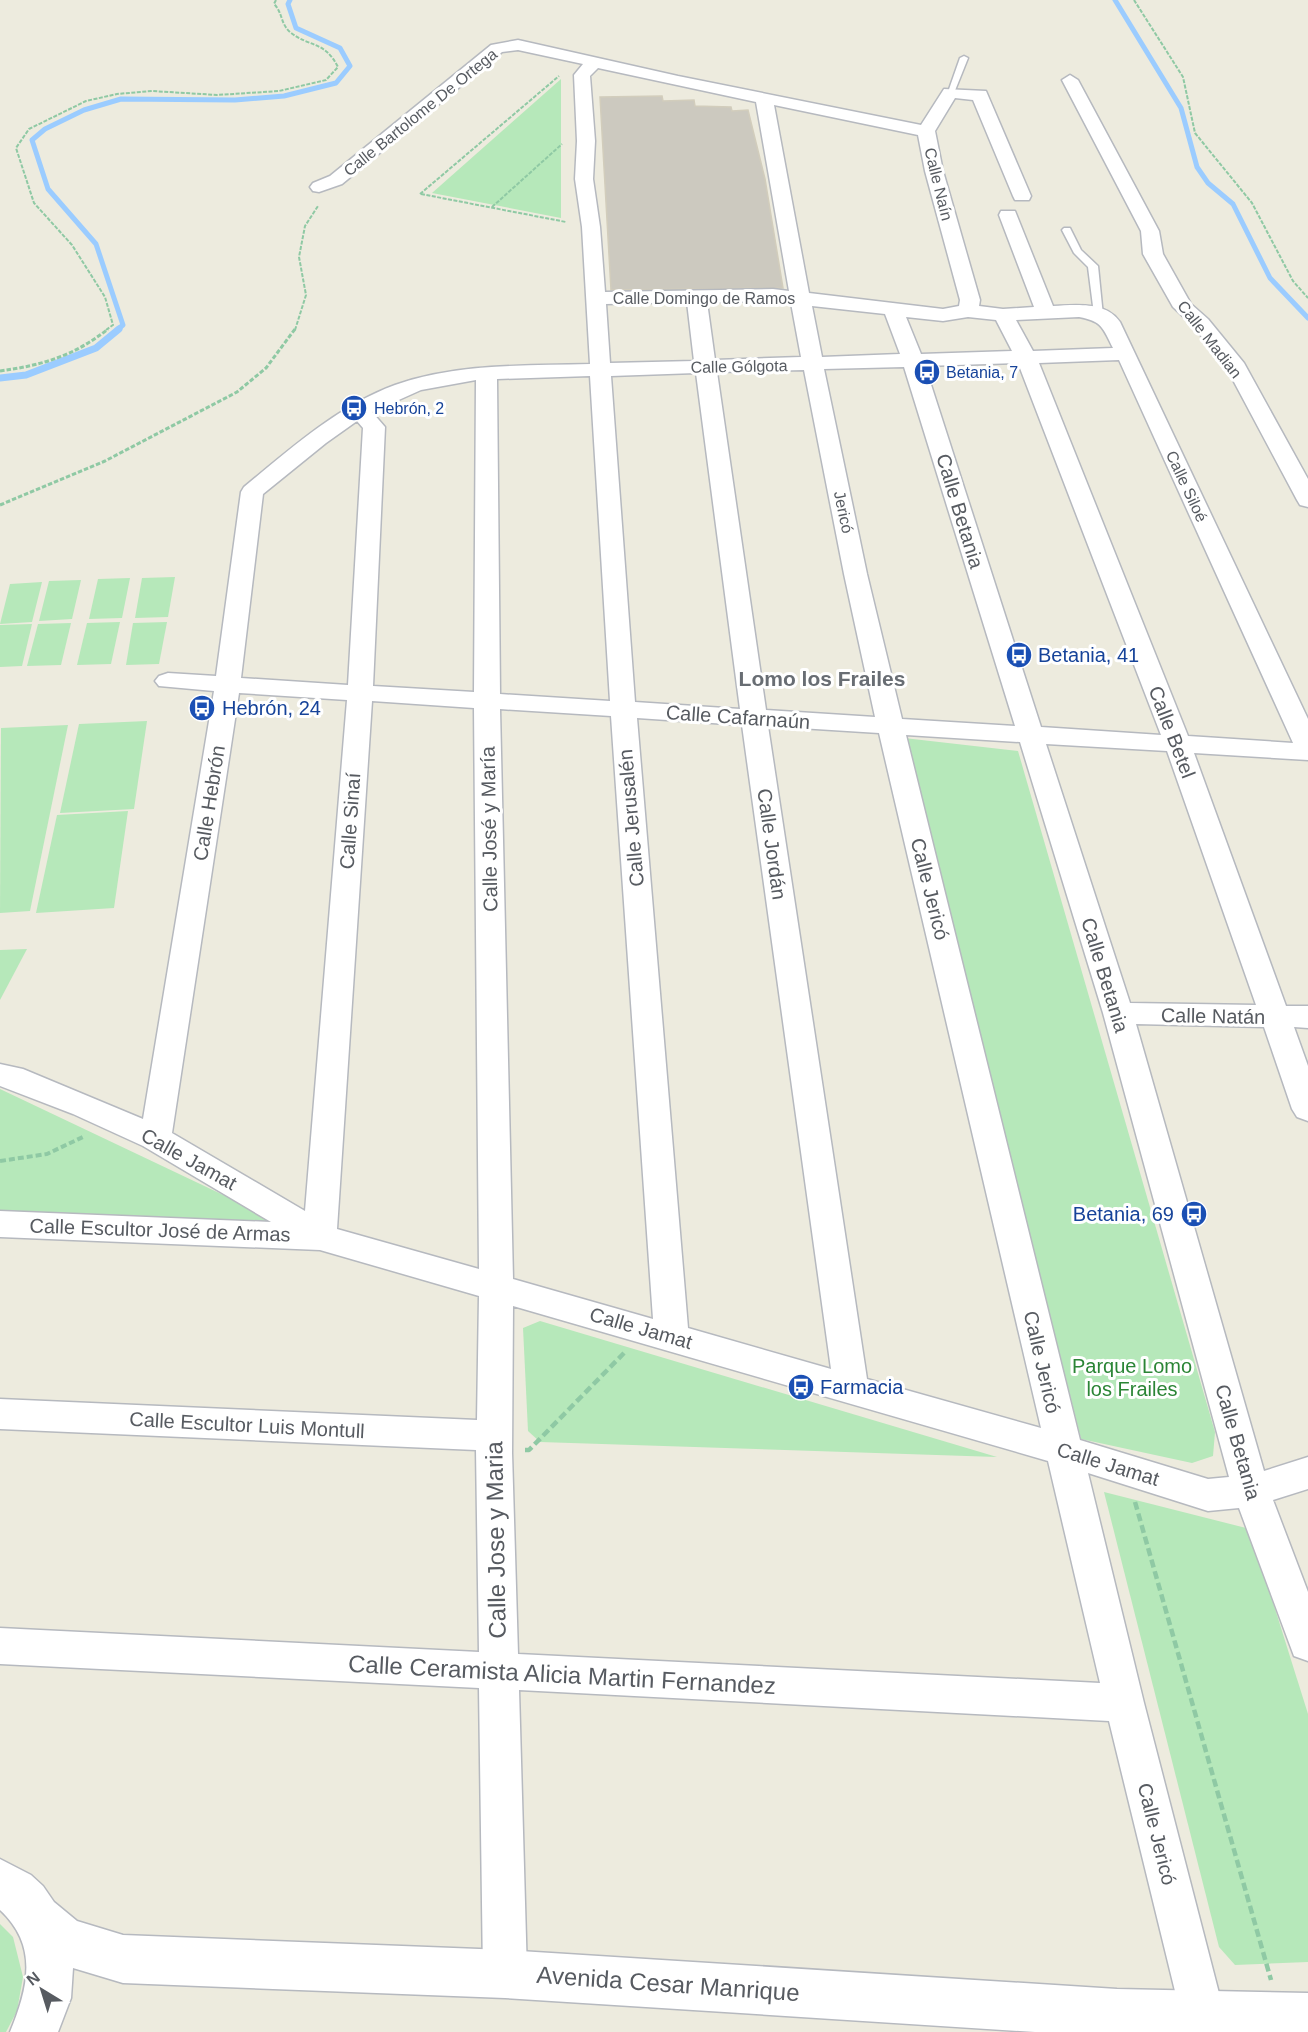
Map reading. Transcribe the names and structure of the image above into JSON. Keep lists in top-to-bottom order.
{
  "streets": {
    "street": [
      "Calle Bartolome De Ortega",
      "Calle Naín",
      "Calle Domingo de Ramos",
      "Calle Madian",
      "Calle Gólgota",
      "Calle Siloé",
      "Calle Betania",
      "Jericó",
      "Calle Cafarnaún",
      "Calle Betel",
      "Calle Hebrón",
      "Calle Jerusalén",
      "Calle Sinaí",
      "Calle José y María",
      "Calle Jordán",
      "Calle Jericó",
      "Calle Natán",
      "Calle Jamat",
      "Calle Escultor José de Armas",
      "Calle Escultor Luis Montull",
      "Calle Jose y Maria",
      "Calle Ceramista Alicia Martin Fernandez",
      "Avenida Cesar Manrique"
    ]
  },
  "crossings": [
    ["Calle Bartolome De Ortega", "Calle Naín"],
    ["Calle Bartolome De Ortega", "Jericó"],
    ["Calle Bartolome De Ortega", "Calle Jerusalén"],
    ["Calle Naín", "Calle Domingo de Ramos"],
    ["Calle Domingo de Ramos", "Calle Siloé"],
    ["Calle Domingo de Ramos", "Calle Betania"],
    ["Calle Domingo de Ramos", "Jericó"],
    ["Calle Domingo de Ramos", "Calle Betel"],
    ["Calle Domingo de Ramos", "Calle Jerusalén"],
    ["Calle Domingo de Ramos", "Calle Jordán"],
    ["Calle Gólgota", "Calle Siloé"],
    ["Calle Gólgota", "Calle Betania"],
    ["Calle Gólgota", "Jericó"],
    ["Calle Gólgota", "Calle Betel"],
    ["Calle Gólgota", "Calle Hebrón"],
    ["Calle Gólgota", "Calle Jerusalén"],
    ["Calle Gólgota", "Calle Sinaí"],
    ["Calle Gólgota", "Calle José y María"],
    ["Calle Gólgota", "Calle Jordán"],
    ["Calle Betania", "Calle Cafarnaún"],
    ["Calle Betania", "Calle Natán"],
    ["Calle Betania", "Calle Jamat"],
    ["Jericó", "Calle Cafarnaún"],
    ["Jericó", "Calle Jericó"],
    ["Calle Cafarnaún", "Calle Betel"],
    ["Calle Cafarnaún", "Calle Hebrón"],
    ["Calle Cafarnaún", "Calle Jerusalén"],
    ["Calle Cafarnaún", "Calle Sinaí"],
    ["Calle Cafarnaún", "Calle José y María"],
    ["Calle Cafarnaún", "Calle Jordán"],
    ["Calle Cafarnaún", "Calle Jericó"],
    ["Calle Betel", "Calle Natán"],
    ["Calle Hebrón", "Calle Sinaí"],
    ["Calle Hebrón", "Calle Jamat"],
    ["Calle Jerusalén", "Calle Jamat"],
    ["Calle Sinaí", "Calle Jamat"],
    ["Calle Sinaí", "Calle Escultor José de Armas"],
    ["Calle José y María", "Calle Jamat"],
    ["Calle José y María", "Calle Jose y Maria"],
    ["Calle Jordán", "Calle Jamat"],
    ["Calle Jericó", "Calle Jamat"],
    ["Calle Jericó", "Calle Ceramista Alicia Martin Fernandez"],
    ["Calle Jericó", "Avenida Cesar Manrique"],
    ["Calle Jamat", "Calle Escultor José de Armas"],
    ["Calle Jamat", "Calle Jose y Maria"],
    ["Calle Escultor Luis Montull", "Calle Jose y Maria"],
    ["Calle Jose y Maria", "Calle Ceramista Alicia Martin Fernandez"],
    ["Calle Jose y Maria", "Avenida Cesar Manrique"]
  ],
  "districts": ["Lomo los Frailes"],
  "parks": ["Parque Lomo los Frailes"],
  "places": {
    "bus stop": [
      "Betania, 7",
      "Hebrón, 2",
      "Betania, 41",
      "Hebrón, 24",
      "Betania, 69",
      "Farmacia"
    ]
  },
  "north": "top left"
}
